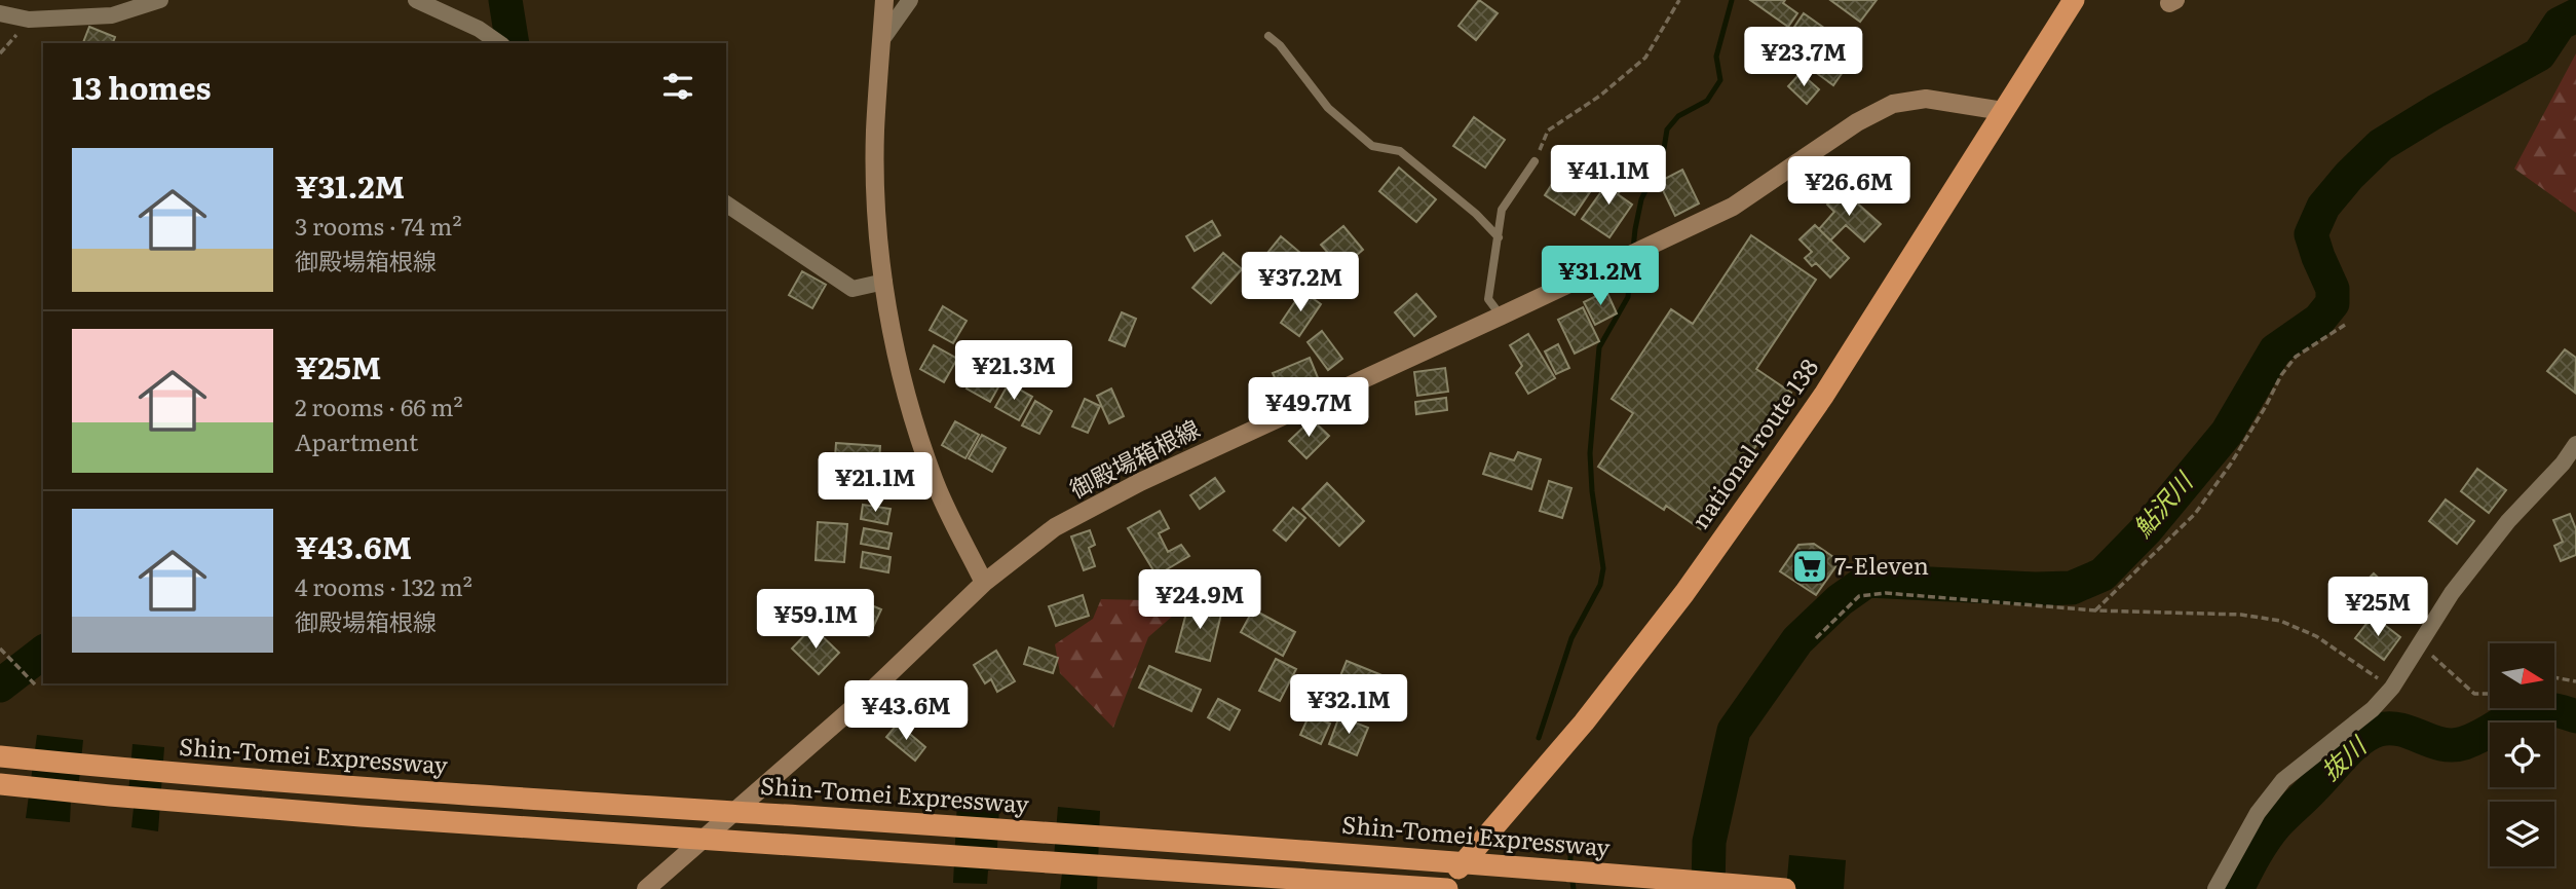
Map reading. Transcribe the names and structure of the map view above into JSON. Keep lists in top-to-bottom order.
{
  "streets": {
    "highway": ["national route 138", "Shin-Tomei Expressway"],
    "main road": ["御殿場箱根線"]
  },
  "crossings": [
    ["national route 138", "御殿場箱根線"]
  ],
  "water": ["鮎沢川", "抜川"],
  "places": {
    "supermarket": ["7-Eleven"]
  },
  "north": "right",
  "page": {
    "price": [
      "¥23.7M",
      "¥41.1M",
      "¥26.6M",
      "¥31.2M",
      "¥37.2M",
      "¥21.3M",
      "¥49.7M",
      "¥21.1M",
      "¥24.9M",
      "¥25M",
      "¥59.1M",
      "¥32.1M",
      "¥43.6M"
    ],
    "heading": "13 homes",
    "list": [
      {
        "name": "¥31.2M",
        "note": "3 rooms · 74 m² · 御殿場箱根線"
      },
      {
        "name": "¥25M",
        "note": "2 rooms · 66 m² · Apartment"
      },
      {
        "name": "¥43.6M",
        "note": "4 rooms · 132 m² · 御殿場箱根線"
      }
    ]
  }
}
